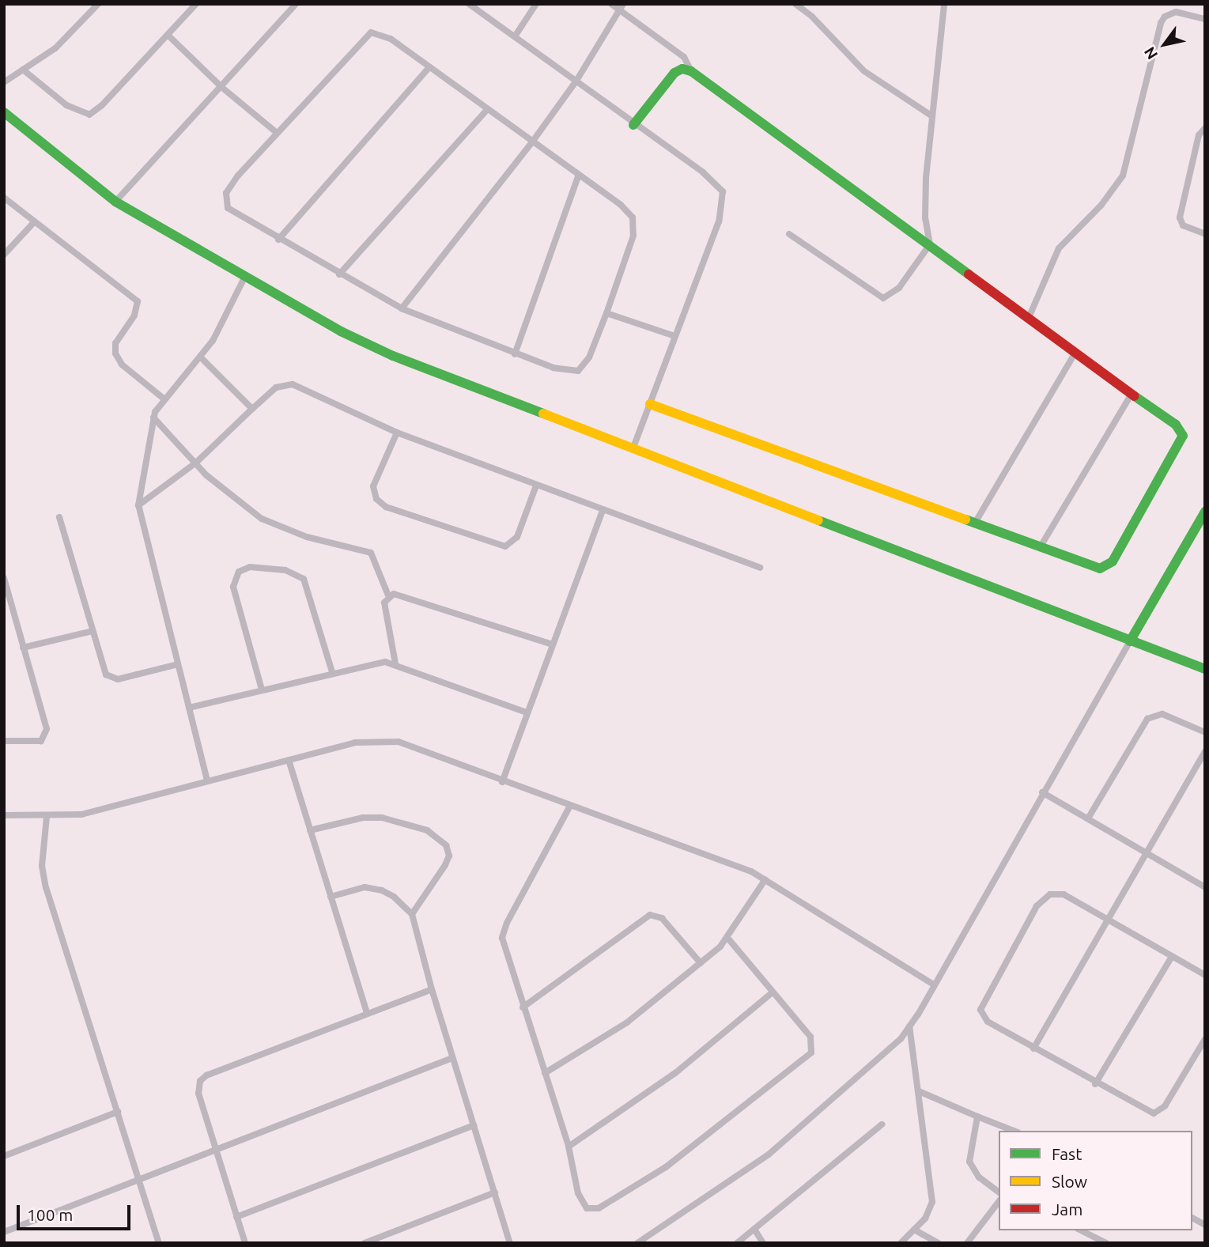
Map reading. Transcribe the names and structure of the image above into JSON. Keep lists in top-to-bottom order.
{
  "legend": ["Fast", "Slow", "Jam"],
  "scale_bar": "100 m",
  "north": "bottom left"
}
